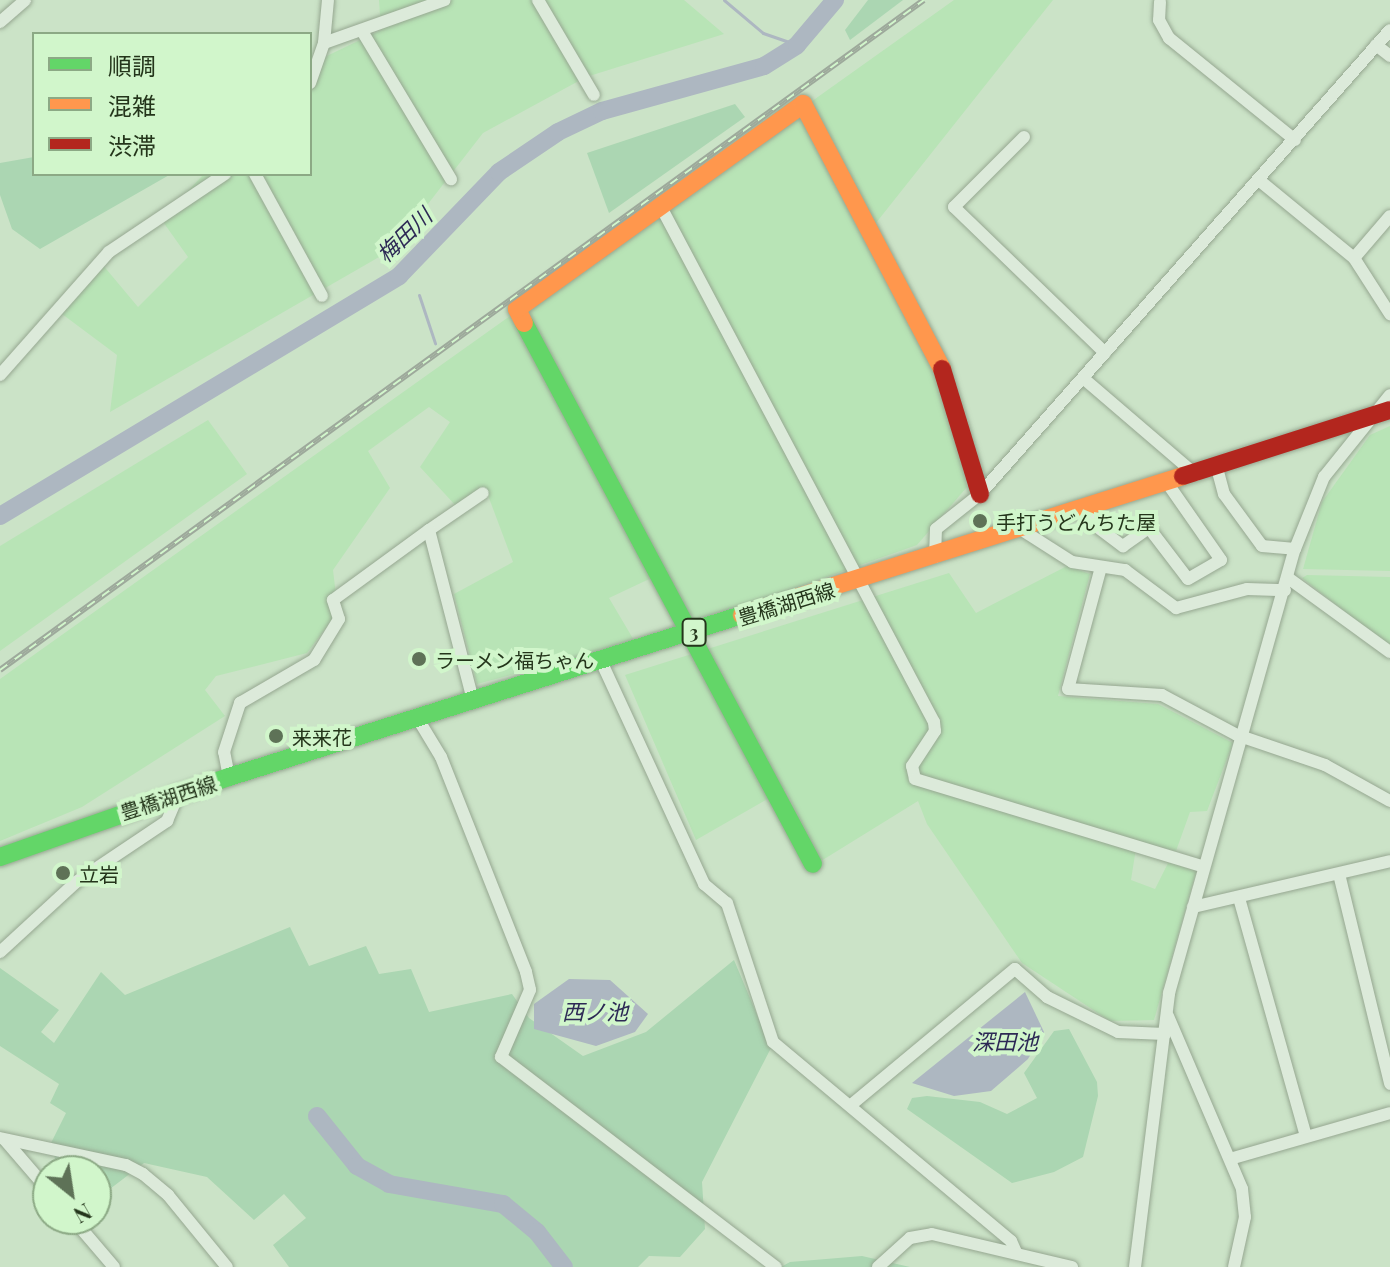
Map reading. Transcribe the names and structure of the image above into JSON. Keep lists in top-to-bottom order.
{
  "streets": {
    "main road": ["豊橋湖西線", "3"]
  },
  "water": ["梅田川", "西ノ池", "深田池"],
  "places": [
    "手打うどんちた屋",
    "ラーメン福ちゃん",
    "来来花",
    "立岩"
  ],
  "legend": ["順調", "混雑", "渋滞"],
  "north": "bottom right"
}
